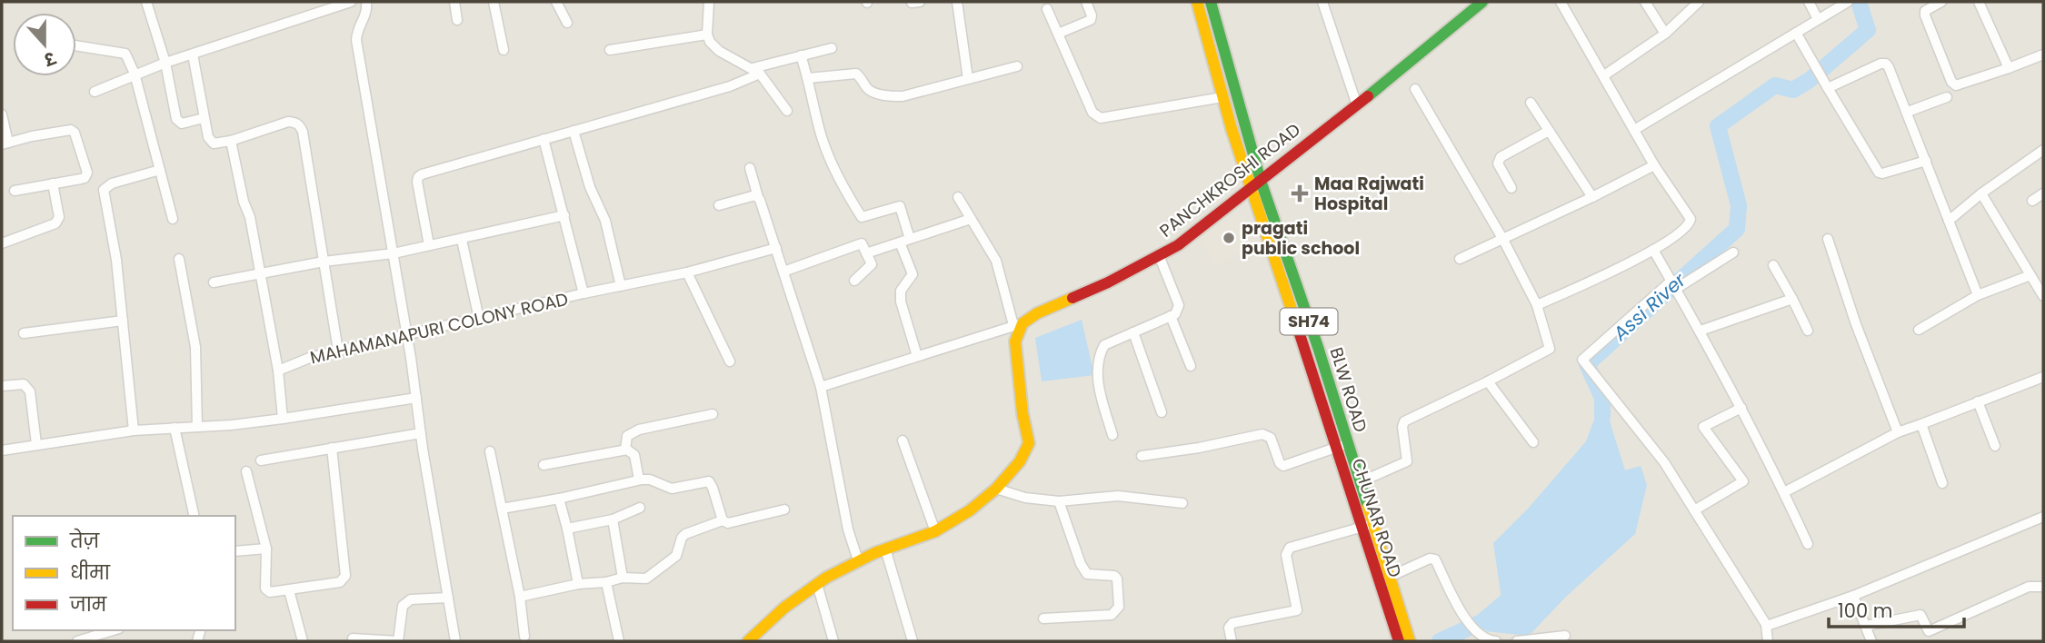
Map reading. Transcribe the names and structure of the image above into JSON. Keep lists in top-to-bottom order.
{
  "streets": {
    "main road": [
      "PANCHKROSHI ROAD",
      "SH74",
      "BLW ROAD",
      "CHUNAR ROAD"
    ],
    "street": ["MAHAMANAPURI COLONY ROAD"]
  },
  "crossings": [
    ["PANCHKROSHI ROAD", "SH74"],
    ["PANCHKROSHI ROAD", "BLW ROAD"],
    ["PANCHKROSHI ROAD", "CHUNAR ROAD"],
    ["SH74", "CHUNAR ROAD"],
    ["BLW ROAD", "CHUNAR ROAD"]
  ],
  "water": ["Assi River"],
  "places": {
    "health": ["Maa Rajwati Hospital"],
    "other": ["pragati public school"]
  },
  "legend": ["तेज़", "धीमा", "जाम"],
  "scale_bar": "100 m",
  "north": "bottom"
}
